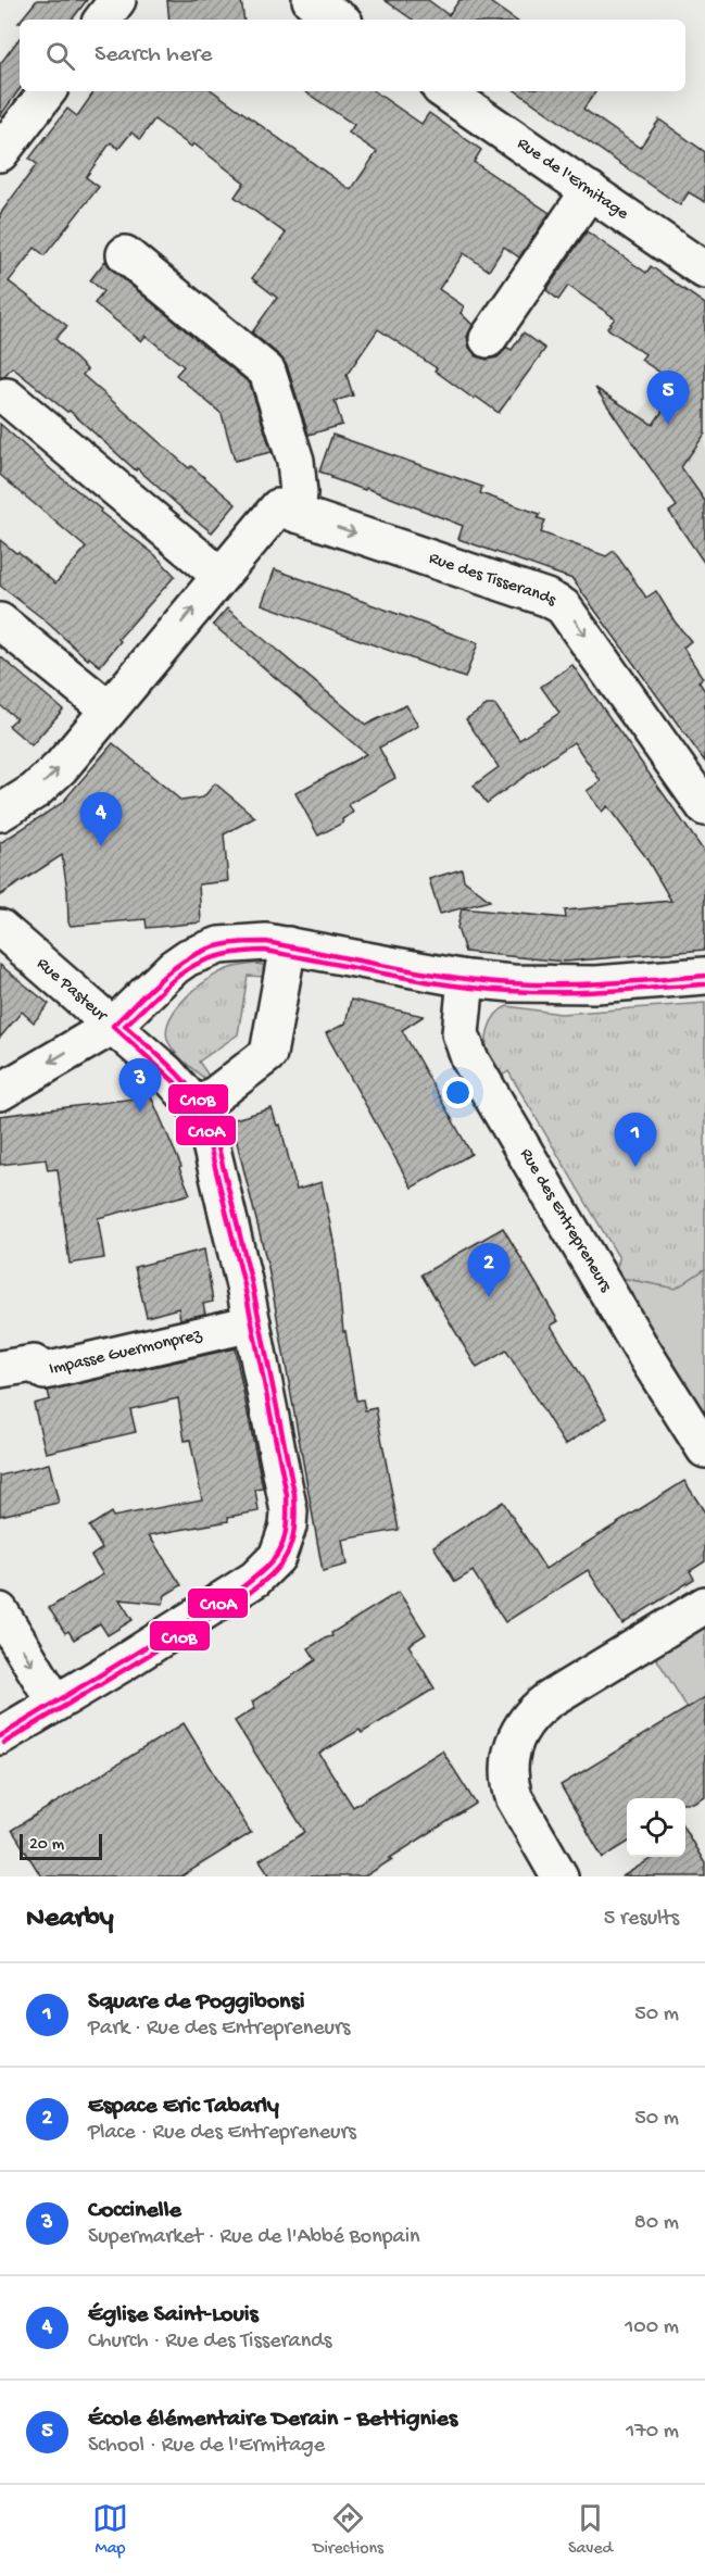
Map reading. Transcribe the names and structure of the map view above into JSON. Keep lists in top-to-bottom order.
{
  "streets": {
    "street": [
      "Rue de l'Ermitage",
      "Rue des Tisserands",
      "Rue Pasteur",
      "Rue des Entrepreneurs",
      "Impasse Guermonprez"
    ]
  },
  "crossings": [
    ["Rue Pasteur", "Rue des Entrepreneurs"]
  ],
  "lines": ["transit line C10A", "transit line C10B"],
  "scale_bar": "20 m",
  "page": {
    "search": "Search here",
    "pins": [
      "5",
      "4",
      "3",
      "1",
      "2"
    ],
    "scale": "20 m",
    "heading": ["Nearby", "5 results"],
    "list": [
      {
        "mark": "1",
        "name": "Square de Poggibonsi",
        "note": "Park · Rue des Entrepreneurs",
        "value": "50 m"
      },
      {
        "mark": "2",
        "name": "Espace Eric Tabarly",
        "note": "Place · Rue des Entrepreneurs",
        "value": "50 m"
      },
      {
        "mark": "3",
        "name": "Coccinelle",
        "note": "Supermarket · Rue de l'Abbé Bonpain",
        "value": "80 m"
      },
      {
        "mark": "4",
        "name": "Église Saint-Louis",
        "note": "Church · Rue des Tisserands",
        "value": "100 m"
      },
      {
        "mark": "5",
        "name": "École élémentaire Derain - Bettignies",
        "note": "School · Rue de l'Ermitage",
        "value": "170 m"
      }
    ],
    "nav": ["Map", "Directions", "Saved"]
  }
}
